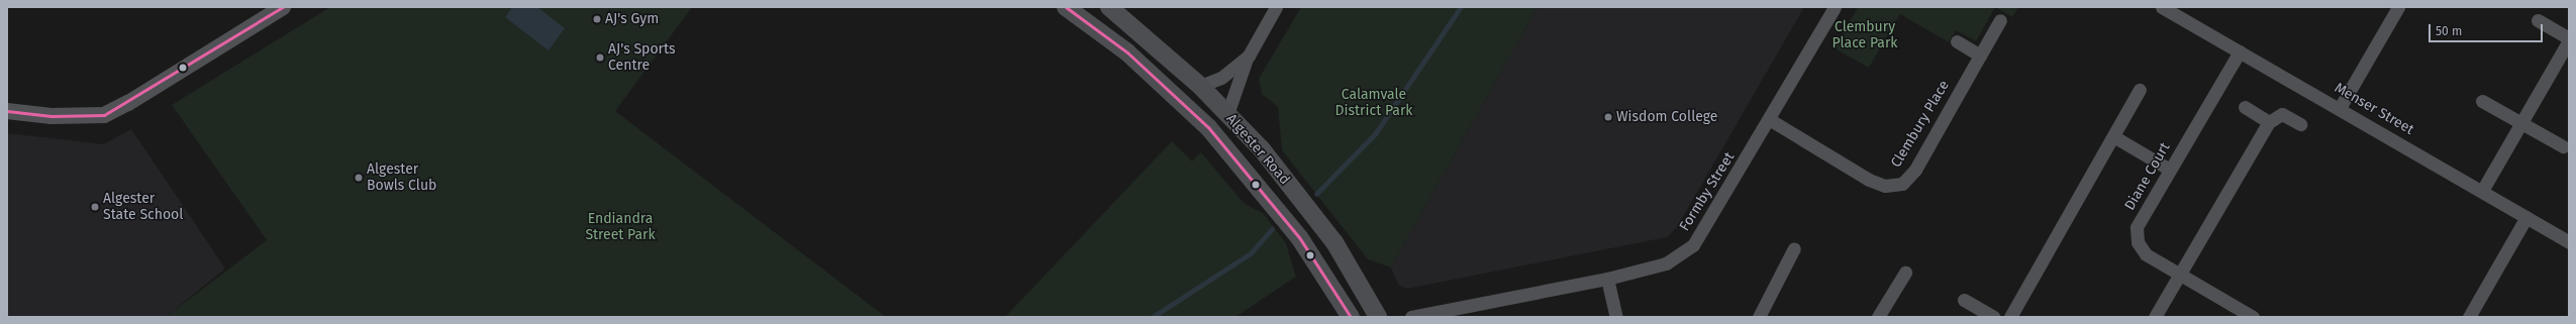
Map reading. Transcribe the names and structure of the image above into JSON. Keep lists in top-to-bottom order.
{
  "streets": {
    "main road": ["Algester Road"],
    "street": [
      "Menser Street",
      "Clembury Place",
      "Diane Court",
      "Formby Street"
    ]
  },
  "crossings": [
    ["Menser Street", "Diane Court"],
    ["Clembury Place", "Formby Street"]
  ],
  "parks": ["Clembury Place Park", "Calamvale District Park", "Endiandra Street Park"],
  "places": [
    "AJ's Gym",
    "AJ's Sports Centre",
    "Wisdom College",
    "Algester Bowls Club",
    "Algester State School"
  ],
  "scale_bar": "50 m"
}
